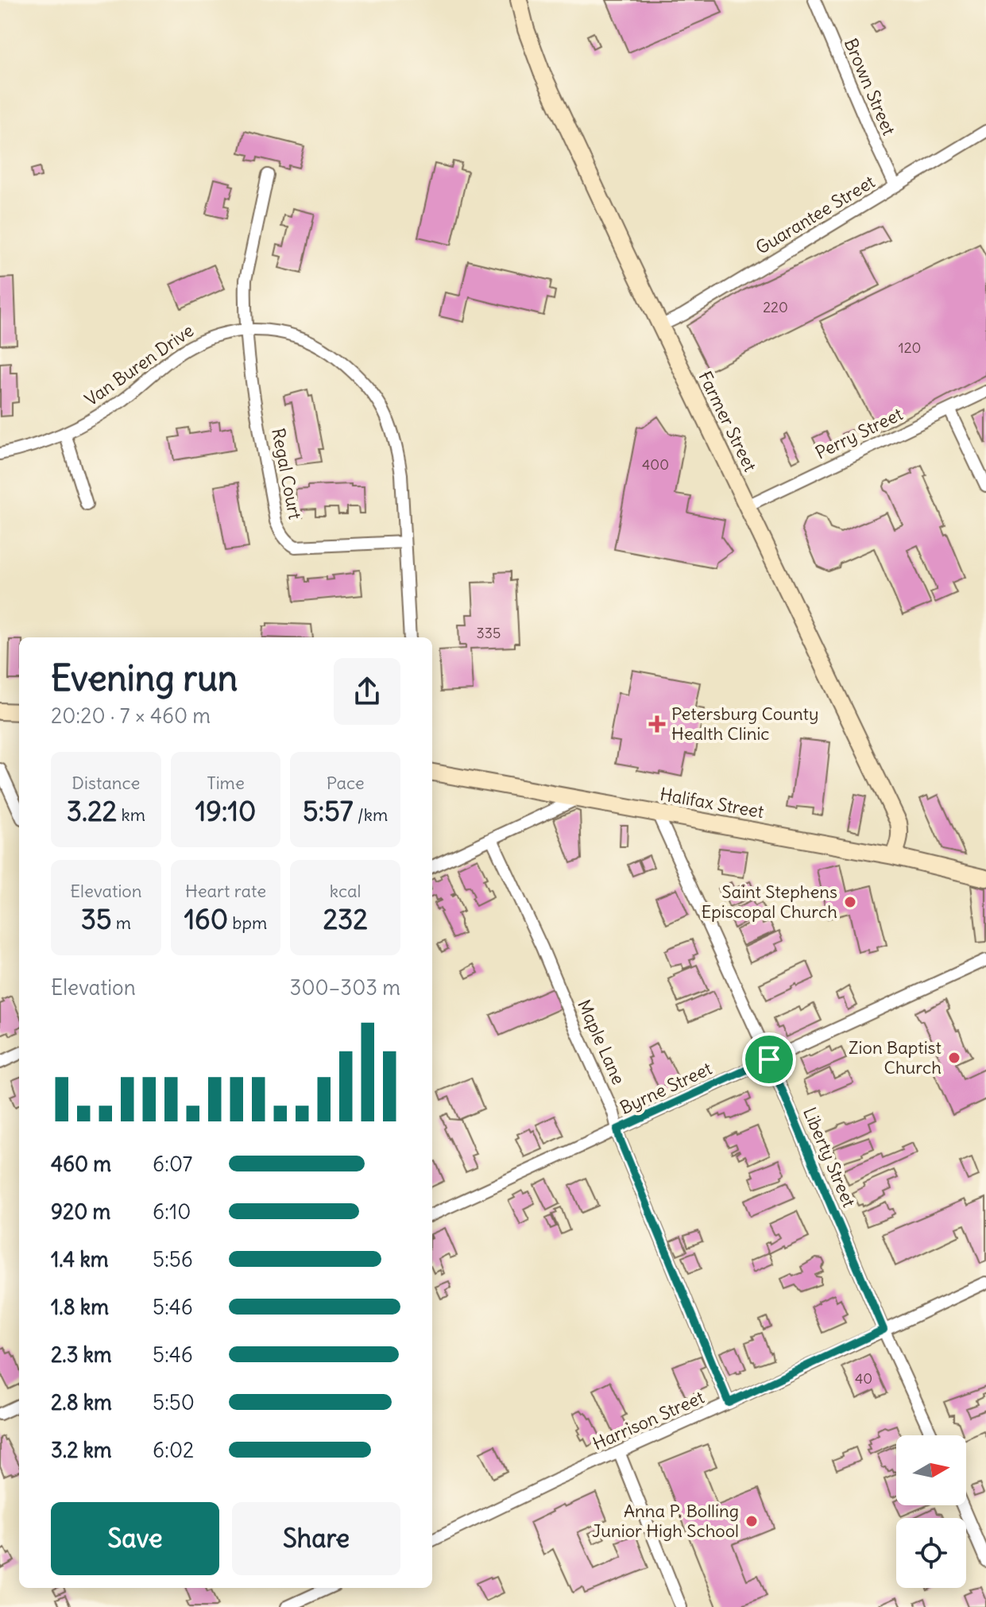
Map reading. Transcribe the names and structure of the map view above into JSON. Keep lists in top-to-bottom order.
{
  "streets": {
    "street": [
      "Brown Street",
      "Guarantee Street",
      "Van Buren Drive",
      "Farmer Street",
      "Perry Street",
      "Regal Court",
      "Halifax Street",
      "Maple Lane",
      "Byrne Street",
      "Liberty Street",
      "Harrison Street"
    ]
  },
  "crossings": [
    ["Brown Street", "Guarantee Street"],
    ["Guarantee Street", "Farmer Street"],
    ["Van Buren Drive", "Regal Court"],
    ["Farmer Street", "Perry Street"],
    ["Farmer Street", "Halifax Street"],
    ["Halifax Street", "Liberty Street"],
    ["Maple Lane", "Byrne Street"],
    ["Maple Lane", "Harrison Street"],
    ["Byrne Street", "Liberty Street"],
    ["Liberty Street", "Harrison Street"]
  ],
  "places": {
    "health": ["Petersburg County Health Clinic"],
    "other": ["Saint Stephens Episcopal Church", "Zion Baptist Church", "Anna P. Bolling Junior High School"]
  },
  "house_numbers": [
    "220",
    "120",
    "400",
    "335",
    "40"
  ],
  "north": "right",
  "page": {
    "heading": ["Evening run", "20:20 · 7 × 460 m"],
    "stats": [
      ["Distance", "3.22 km"],
      ["Time", "19:10"],
      ["Pace", "5:57 /km"],
      ["Elevation", "35 m"],
      ["Heart rate", "160 bpm"],
      ["kcal", "232"]
    ],
    "chart": ["Elevation", "300–303 m"],
    "list": [
      {
        "name": "460 m",
        "note": "6:07"
      },
      {
        "name": "920 m",
        "note": "6:10"
      },
      {
        "name": "1.4 km",
        "note": "5:56"
      },
      {
        "name": "1.8 km",
        "note": "5:46"
      },
      {
        "name": "2.3 km",
        "note": "5:46"
      },
      {
        "name": "2.8 km",
        "note": "5:50"
      },
      {
        "name": "3.2 km",
        "note": "6:02"
      }
    ],
    "buttons": ["Save", "Share"]
  }
}
